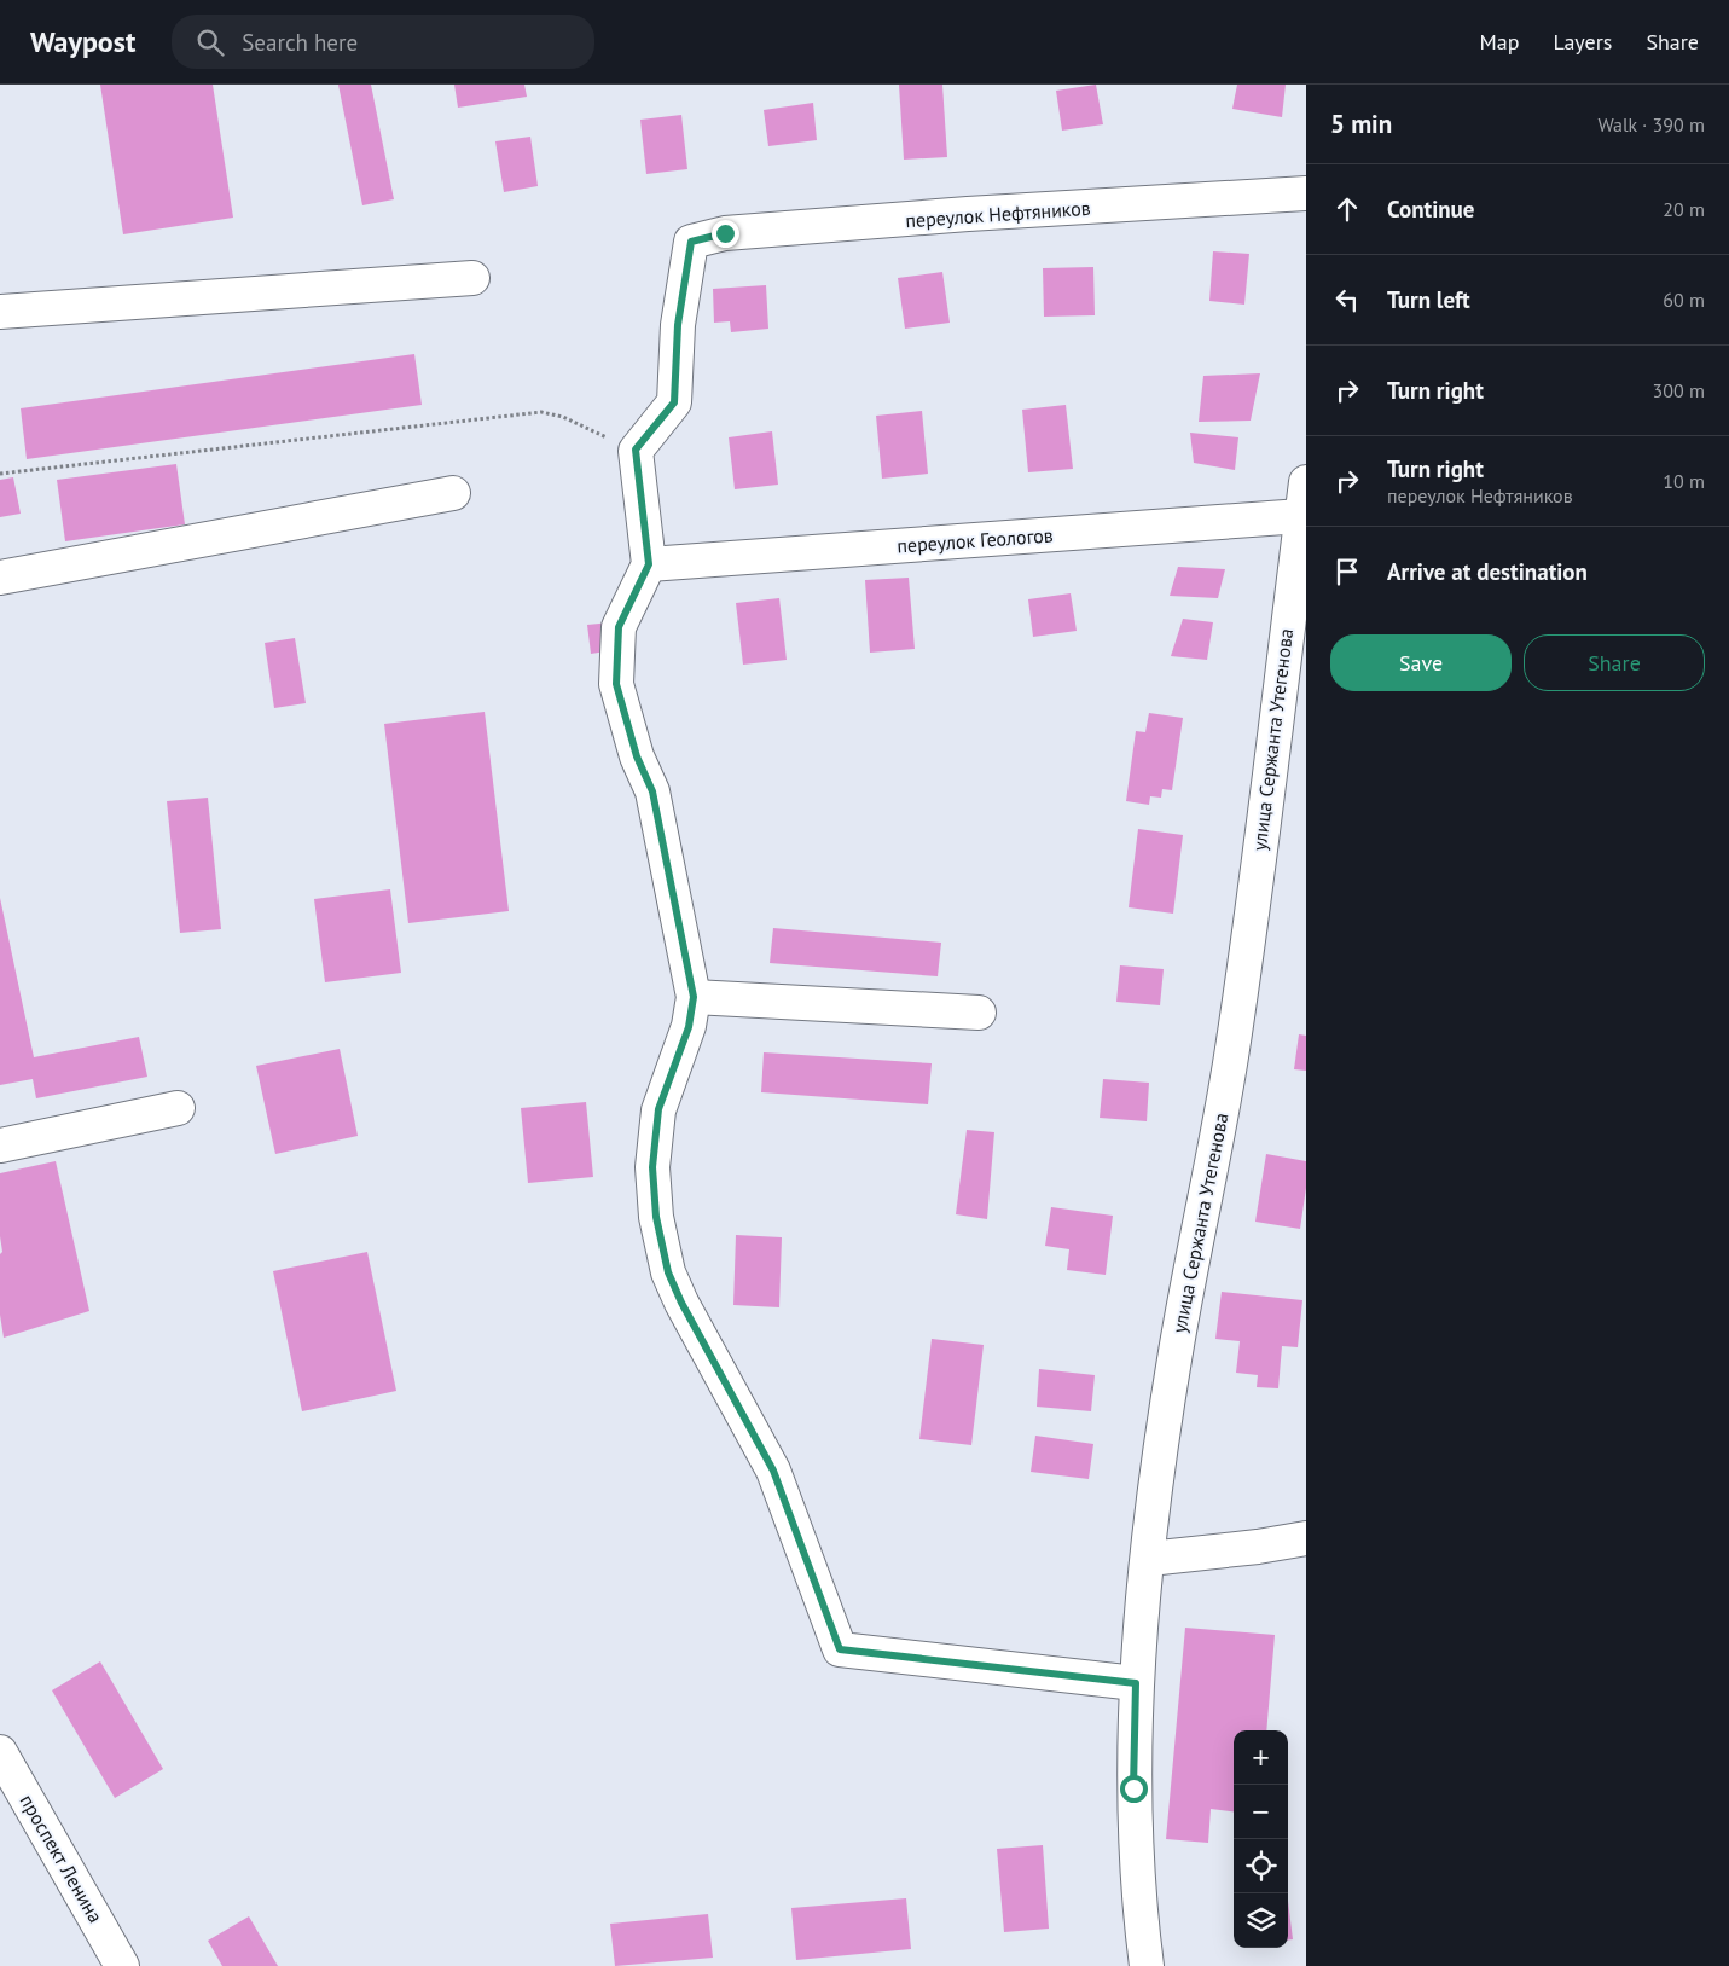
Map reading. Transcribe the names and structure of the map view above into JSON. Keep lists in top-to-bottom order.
{
  "streets": {
    "street": [
      "переулок Нефтяников",
      "переулок Геологов",
      "улица Сержанта Утегенова",
      "проспект Ленина"
    ]
  },
  "crossings": [
    ["переулок Геологов", "улица Сержанта Утегенова"]
  ],
  "page": {
    "header": "Waypost",
    "search": "Search here",
    "nav": ["Map", "Layers", "Share"],
    "heading": ["5 min", "Walk · 390 m"],
    "list": [
      ["Continue", "20 m"],
      ["Turn left", "60 m"],
      ["Turn right", "300 m"],
      ["Turn right", "переулок Нефтяников", "10 m"],
      "Arrive at destination"
    ],
    "buttons": ["Save", "Share"],
    "map_buttons": ["+", "−"]
  }
}
